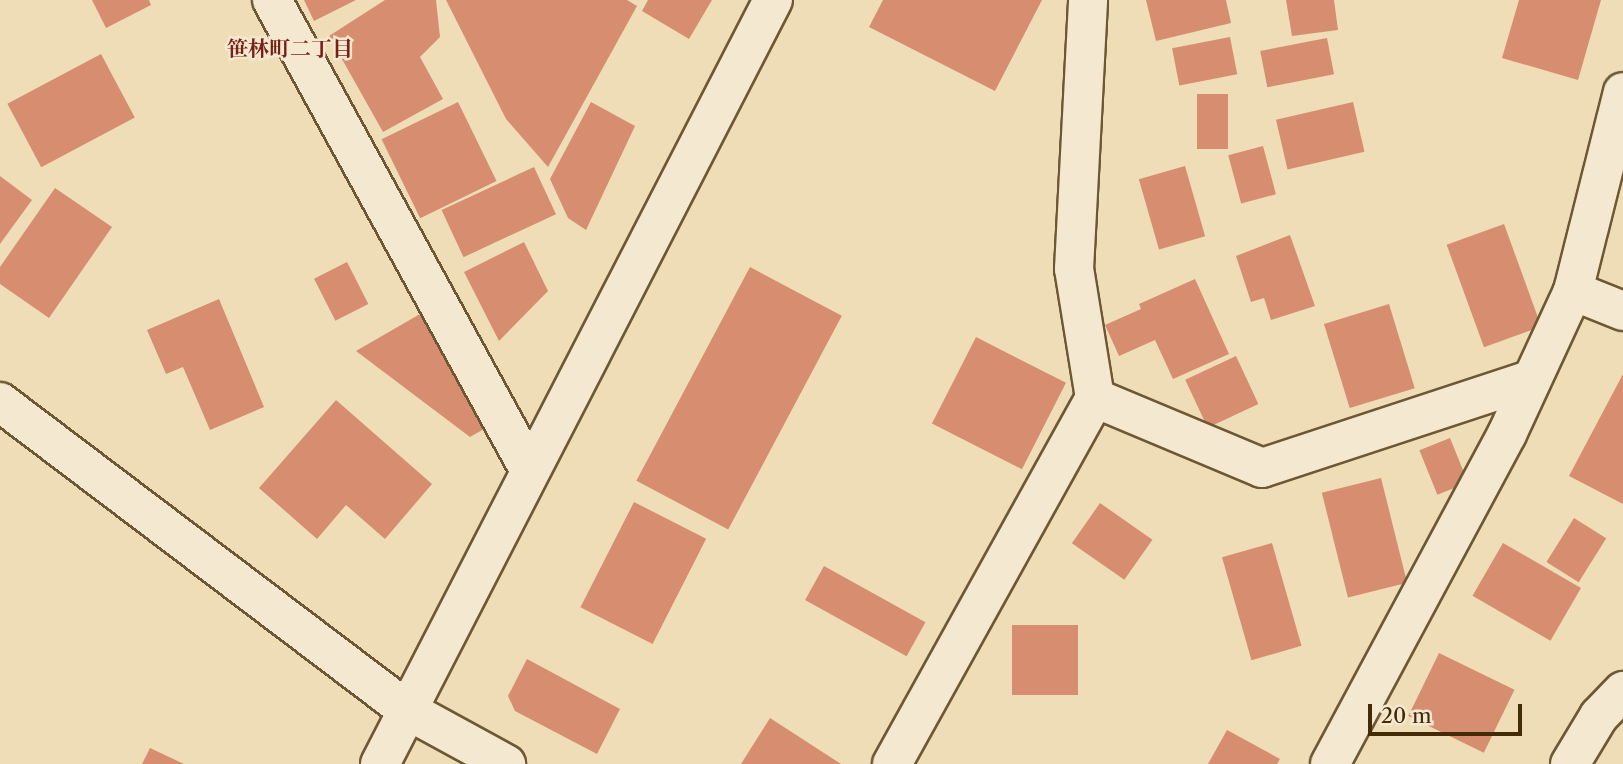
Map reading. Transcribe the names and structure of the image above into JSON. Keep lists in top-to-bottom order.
{
  "districts": ["笹林町二丁目"],
  "scale_bar": "20 m"
}
